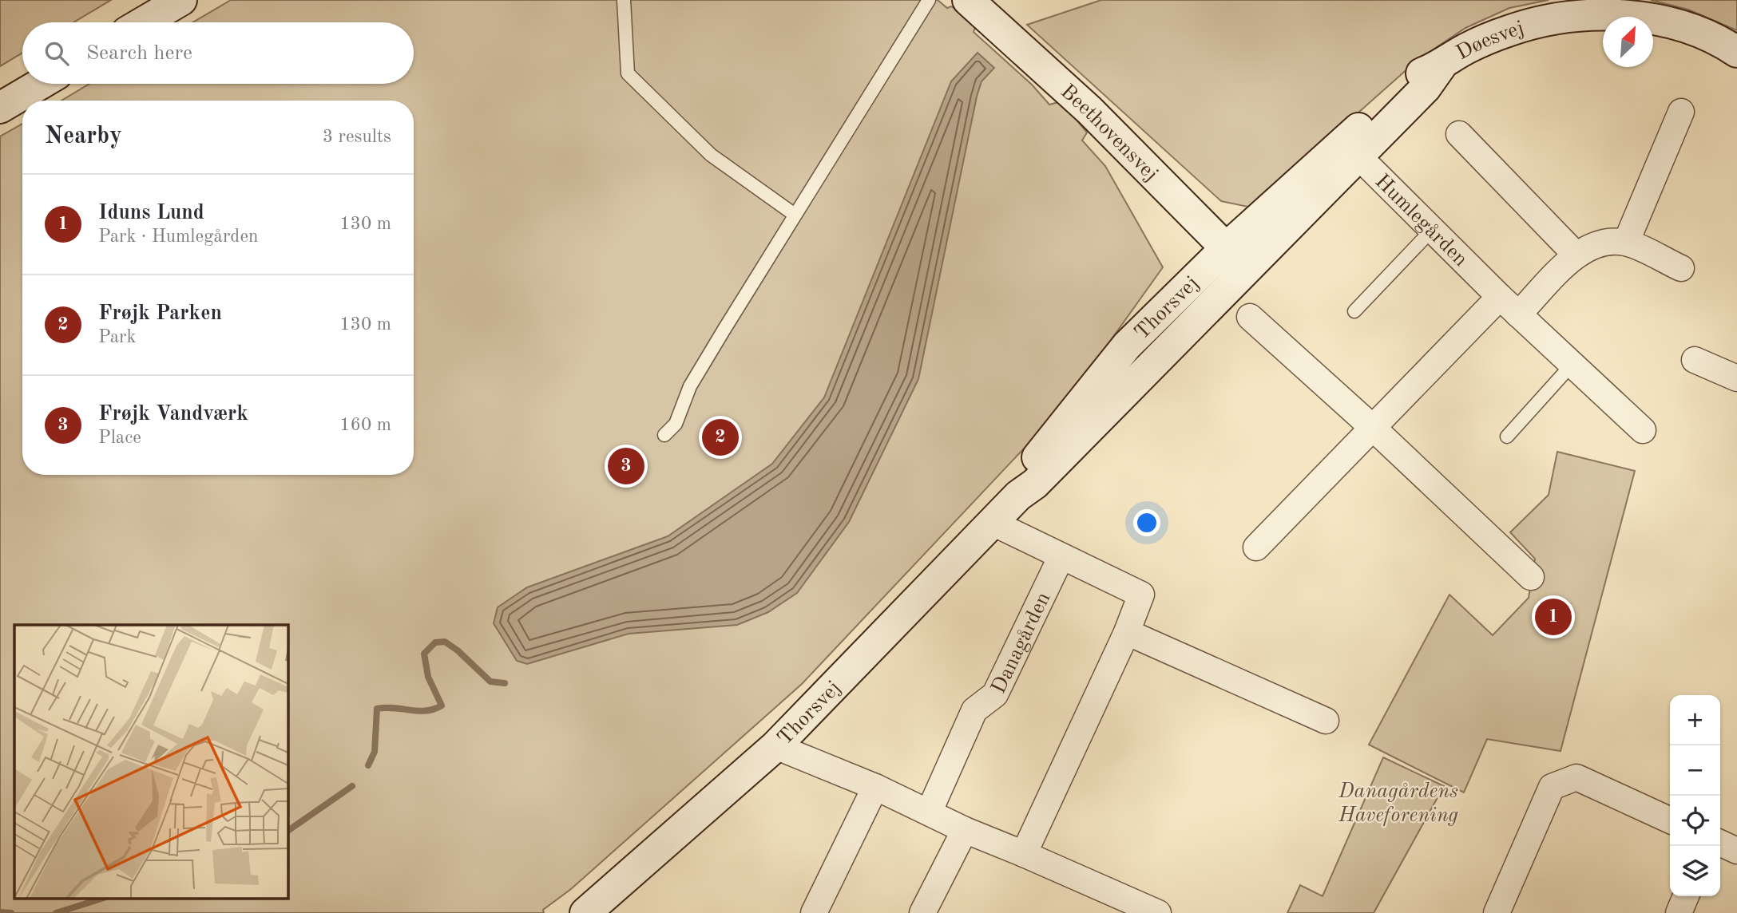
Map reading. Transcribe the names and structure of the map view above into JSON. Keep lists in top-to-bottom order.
{
  "streets": {
    "street": [
      "Døesvej",
      "Beethovensvej",
      "Humlegården",
      "Thorsvej",
      "Danagården"
    ]
  },
  "crossings": [
    ["Døesvej", "Humlegården"],
    ["Døesvej", "Thorsvej"],
    ["Beethovensvej", "Thorsvej"],
    ["Humlegården", "Thorsvej"]
  ],
  "parks": ["Danagårdens Haveforening"],
  "north": "top right",
  "page": {
    "search": "Search here",
    "heading": ["Nearby", "3 results"],
    "list": [
      {
        "mark": "1",
        "name": "Iduns Lund",
        "note": "Park · Humlegården",
        "value": "130 m"
      },
      {
        "mark": "2",
        "name": "Frøjk Parken",
        "note": "Park",
        "value": "130 m"
      },
      {
        "mark": "3",
        "name": "Frøjk Vandværk",
        "note": "Place",
        "value": "160 m"
      }
    ],
    "pins": ["2", "3", "1"],
    "map_buttons": ["+", "−"]
  }
}
